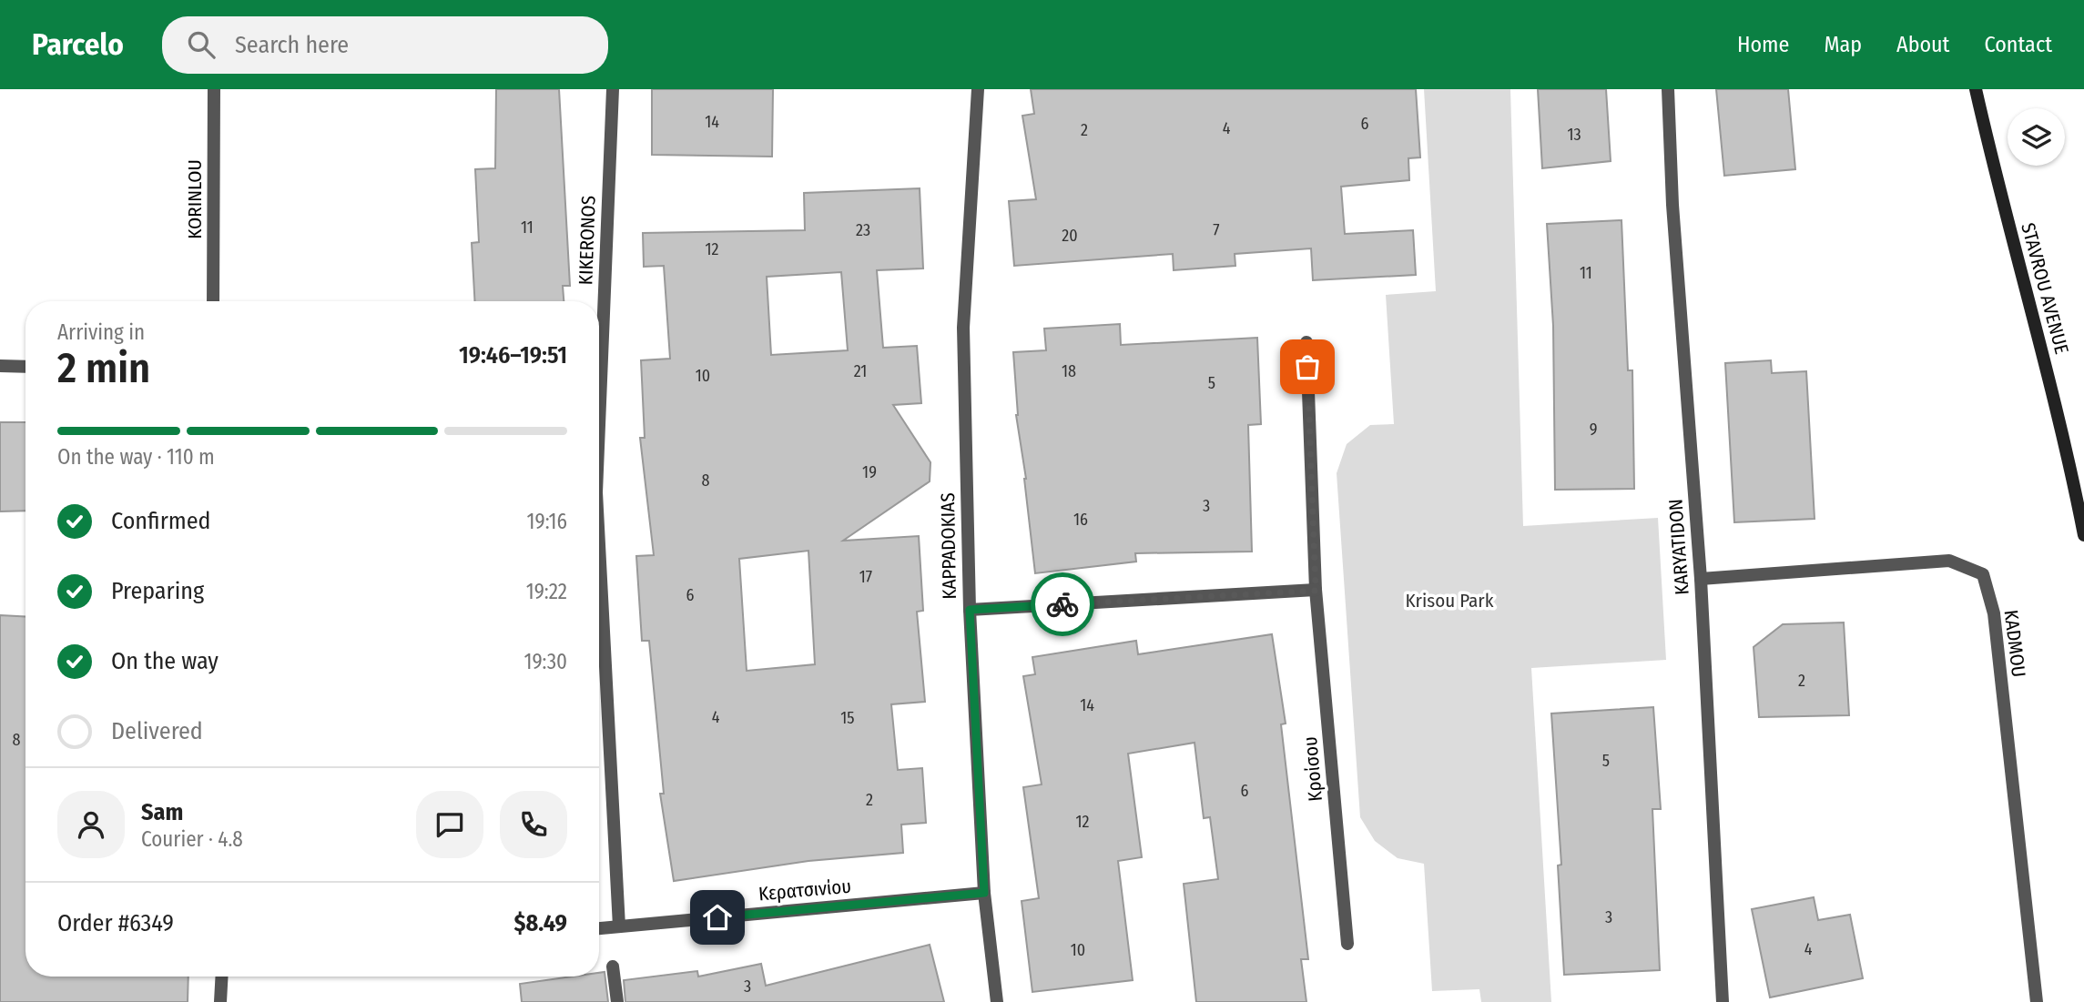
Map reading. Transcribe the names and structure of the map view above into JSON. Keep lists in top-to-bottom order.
{
  "streets": {
    "main road": ["STAVROU AVENUE"],
    "street": [
      "KORINLOU",
      "KIKERONOS",
      "KAPPADOKIAS",
      "KARYATIDON",
      "KADMOU",
      "Κροίσου",
      "Κερατσινίου"
    ]
  },
  "crossings": [
    ["KIKERONOS", "Κερατσινίου"],
    ["KAPPADOKIAS", "Κερατσινίου"],
    ["KARYATIDON", "KADMOU"]
  ],
  "parks": ["Krisou Park"],
  "house_numbers": [
    "14",
    "6",
    "4",
    "2",
    "13",
    "11",
    "23",
    "7",
    "20",
    "12",
    "11",
    "21",
    "18",
    "10",
    "5",
    "9",
    "19",
    "8",
    "3",
    "16",
    "17",
    "6",
    "2",
    "14",
    "4",
    "15",
    "8",
    "5",
    "6",
    "2",
    "12",
    "3",
    "4",
    "10",
    "3"
  ],
  "page": {
    "header": "Parcelo",
    "search": "Search here",
    "nav": [
      "Home",
      "Map",
      "About",
      "Contact"
    ],
    "heading": ["2 min", "Arriving in", "19:46–19:51"],
    "panel": [
      "Sam",
      "Courier · 4.8",
      "Order #6349",
      "$8.49"
    ],
    "bar": "On the way · 110 m",
    "list": [
      ["Confirmed", "19:16"],
      ["Preparing", "19:22"],
      ["On the way", "19:30"],
      "Delivered"
    ]
  }
}
